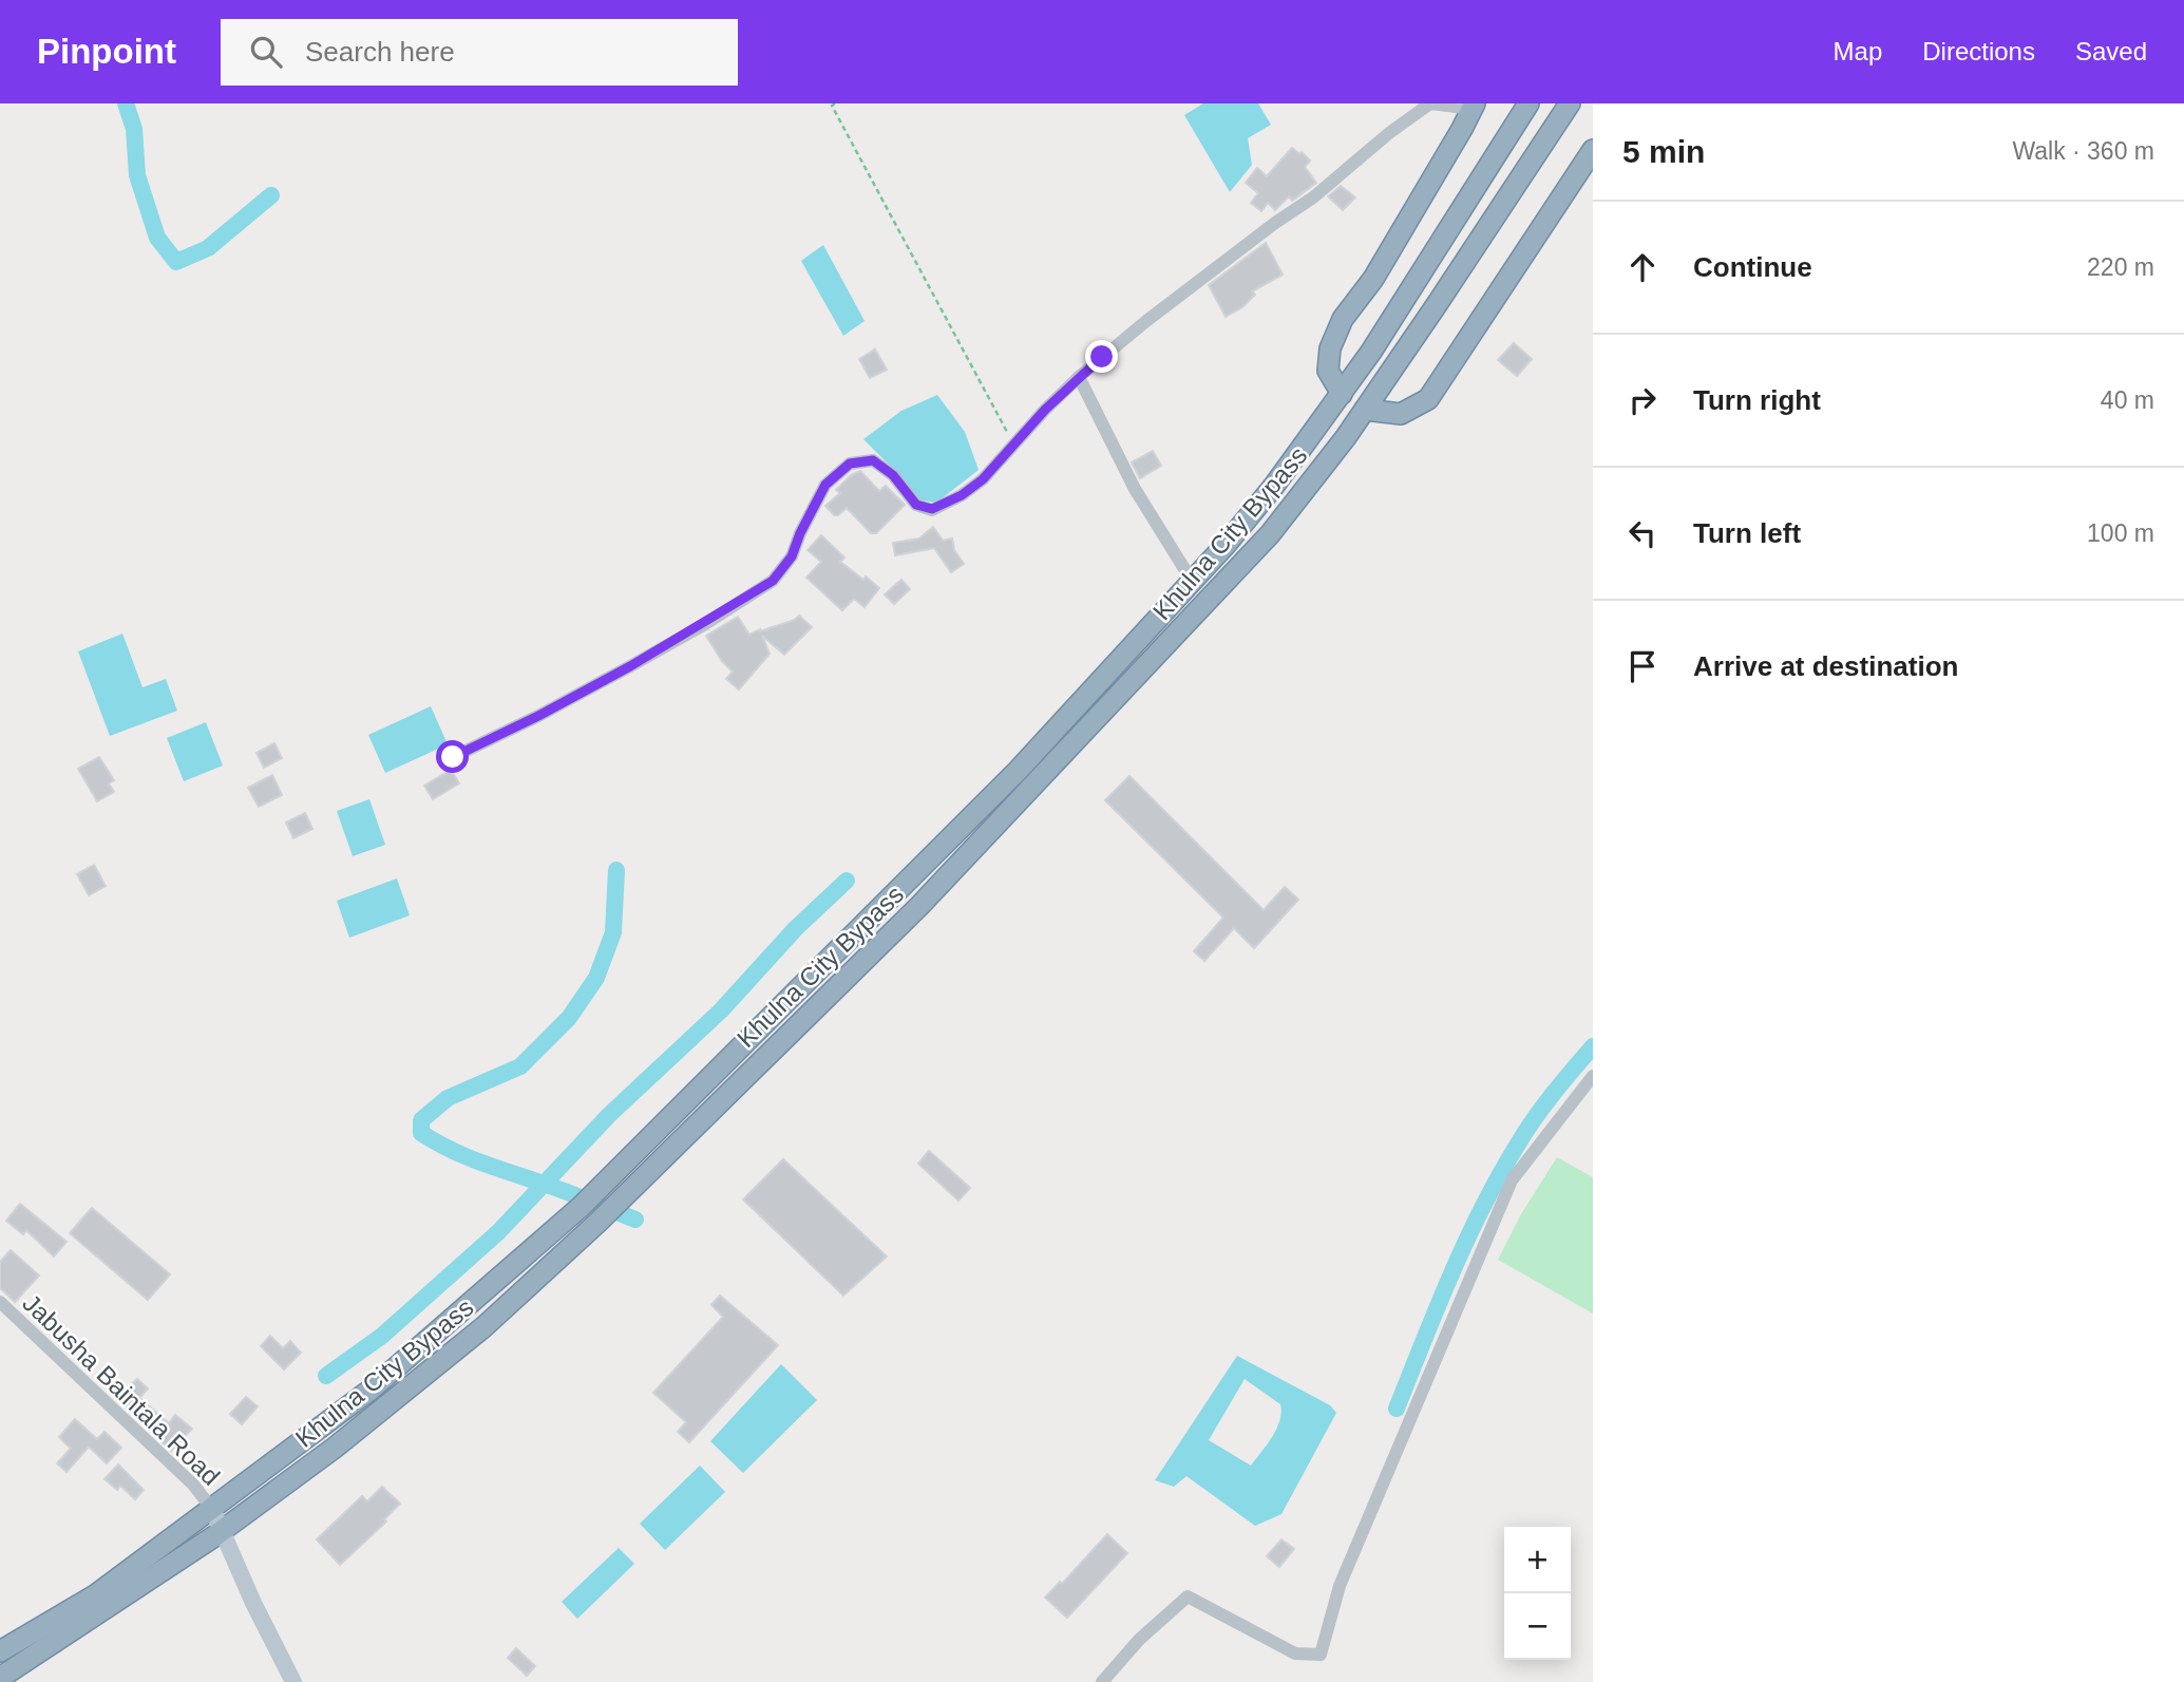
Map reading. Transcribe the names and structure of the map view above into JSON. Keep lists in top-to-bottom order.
{
  "streets": {
    "highway": ["Khulna City Bypass"],
    "street": ["Jabusha Baintala Road"]
  },
  "crossings": [
    ["Khulna City Bypass", "Jabusha Baintala Road"]
  ],
  "page": {
    "header": "Pinpoint",
    "search": "Search here",
    "nav": ["Map", "Directions", "Saved"],
    "heading": ["5 min", "Walk · 360 m"],
    "list": [
      ["Continue", "220 m"],
      ["Turn right", "40 m"],
      ["Turn left", "100 m"],
      "Arrive at destination"
    ],
    "map_buttons": ["+", "−"]
  }
}
